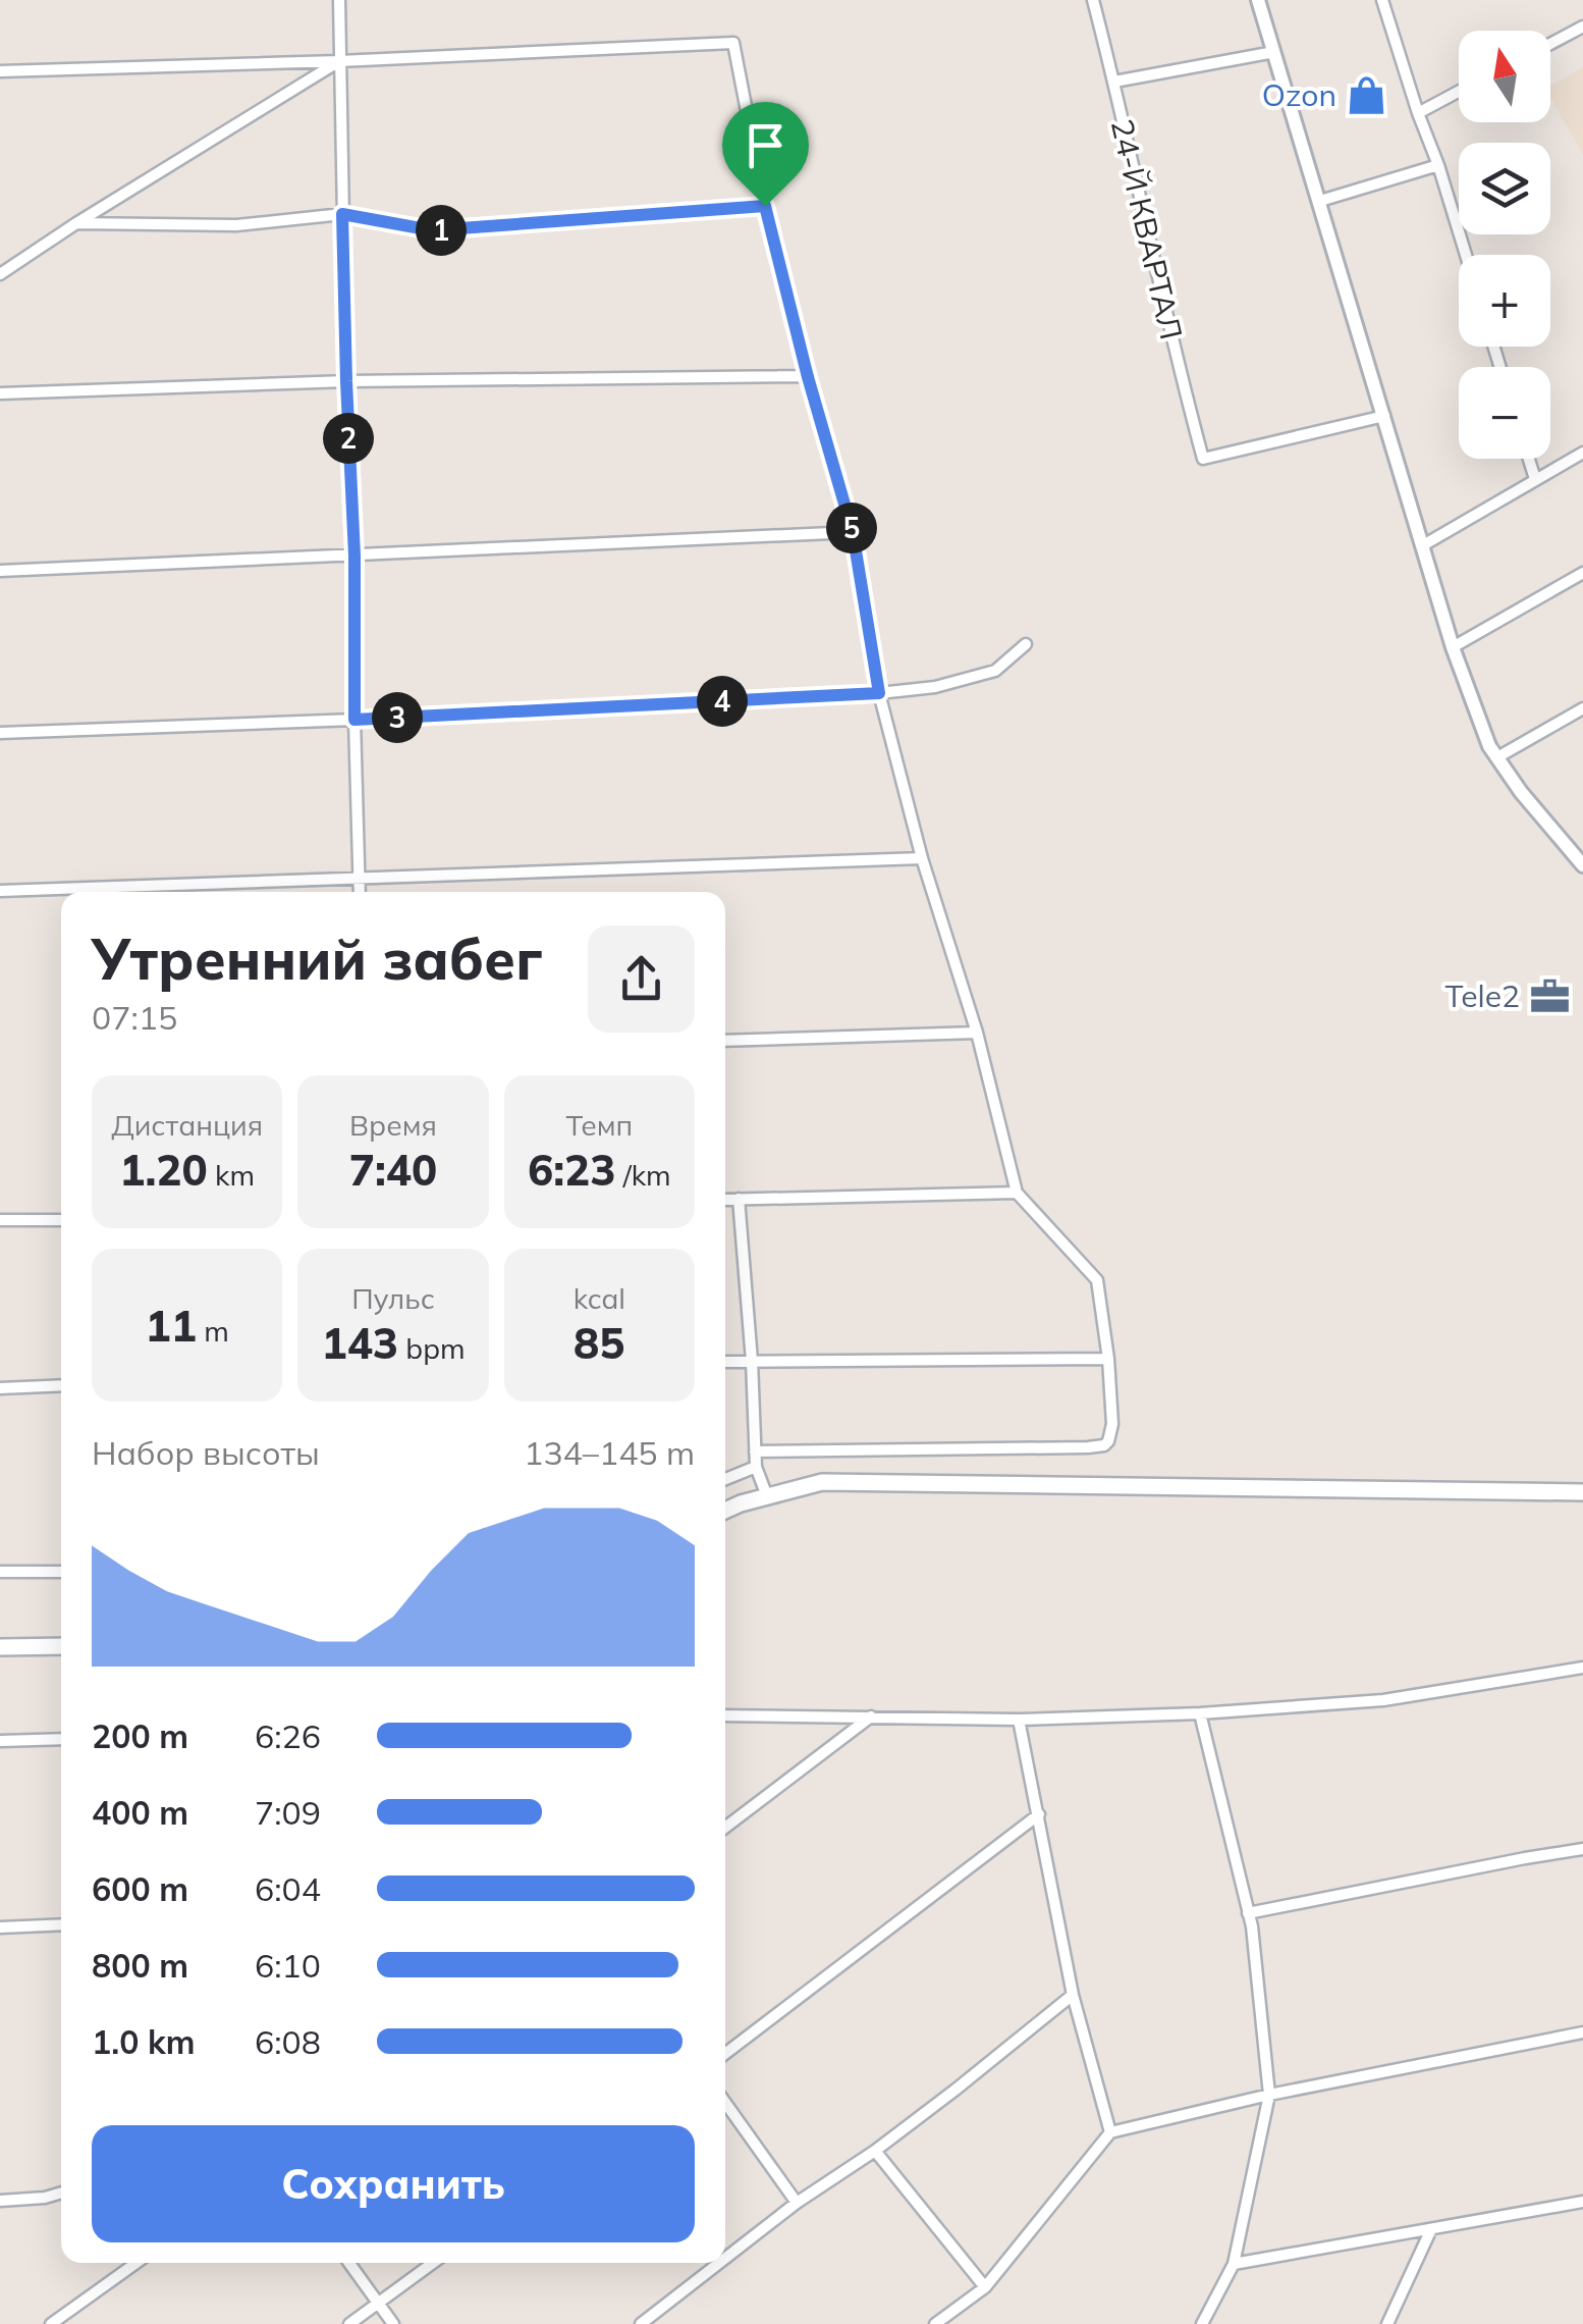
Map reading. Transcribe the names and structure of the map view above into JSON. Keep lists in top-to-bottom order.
{
  "streets": {
    "street": ["24-Й КВАРТАЛ"]
  },
  "places": {
    "shop": ["Ozon"],
    "office": ["Tele2"]
  },
  "north": "top",
  "page": {
    "map_buttons": ["+", "−"],
    "pins": [
      "1",
      "2",
      "5",
      "4",
      "3"
    ],
    "heading": ["Утренний забег", "07:15"],
    "stats": [
      ["Дистанция", "1.20 km"],
      ["Время", "7:40"],
      ["Темп", "6:23 /km"],
      ["11 m"],
      ["Пульс", "143 bpm"],
      ["kcal", "85"]
    ],
    "chart": ["Набор высоты", "134–145 m"],
    "list": [
      {
        "name": "200 m",
        "note": "6:26"
      },
      {
        "name": "400 m",
        "note": "7:09"
      },
      {
        "name": "600 m",
        "note": "6:04"
      },
      {
        "name": "800 m",
        "note": "6:10"
      },
      {
        "name": "1.0 km",
        "note": "6:08"
      }
    ],
    "buttons": "Сохранить"
  }
}
